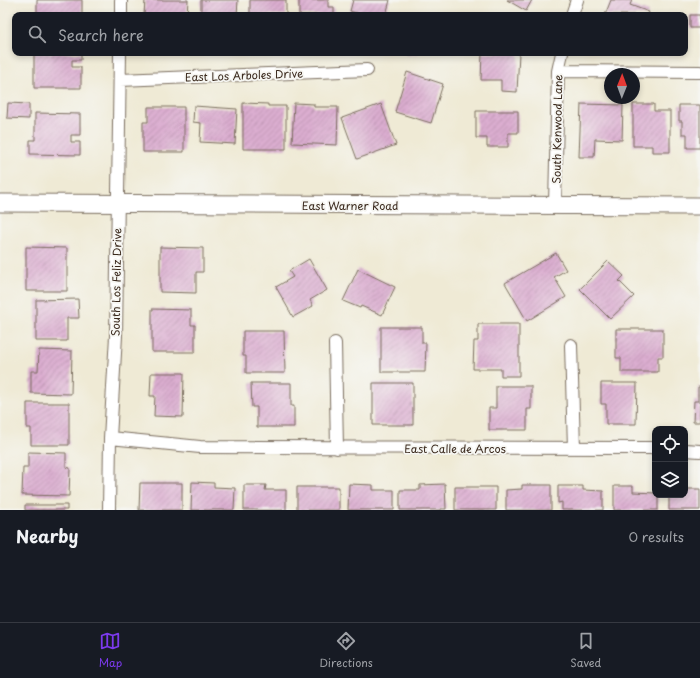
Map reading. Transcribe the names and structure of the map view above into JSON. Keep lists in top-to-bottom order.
{
  "streets": {
    "main road": ["East Warner Road"],
    "street": [
      "East Los Arboles Drive",
      "South Kenwood Lane",
      "South Los Feliz Drive",
      "East Calle de Arcos"
    ]
  },
  "crossings": [
    ["East Los Arboles Drive", "South Los Feliz Drive"],
    ["South Kenwood Lane", "East Warner Road"],
    ["East Warner Road", "South Los Feliz Drive"],
    ["South Los Feliz Drive", "East Calle de Arcos"]
  ],
  "north": "top",
  "page": {
    "search": "Search here",
    "heading": ["Nearby", "0 results"],
    "nav": ["Map", "Directions", "Saved"]
  }
}
